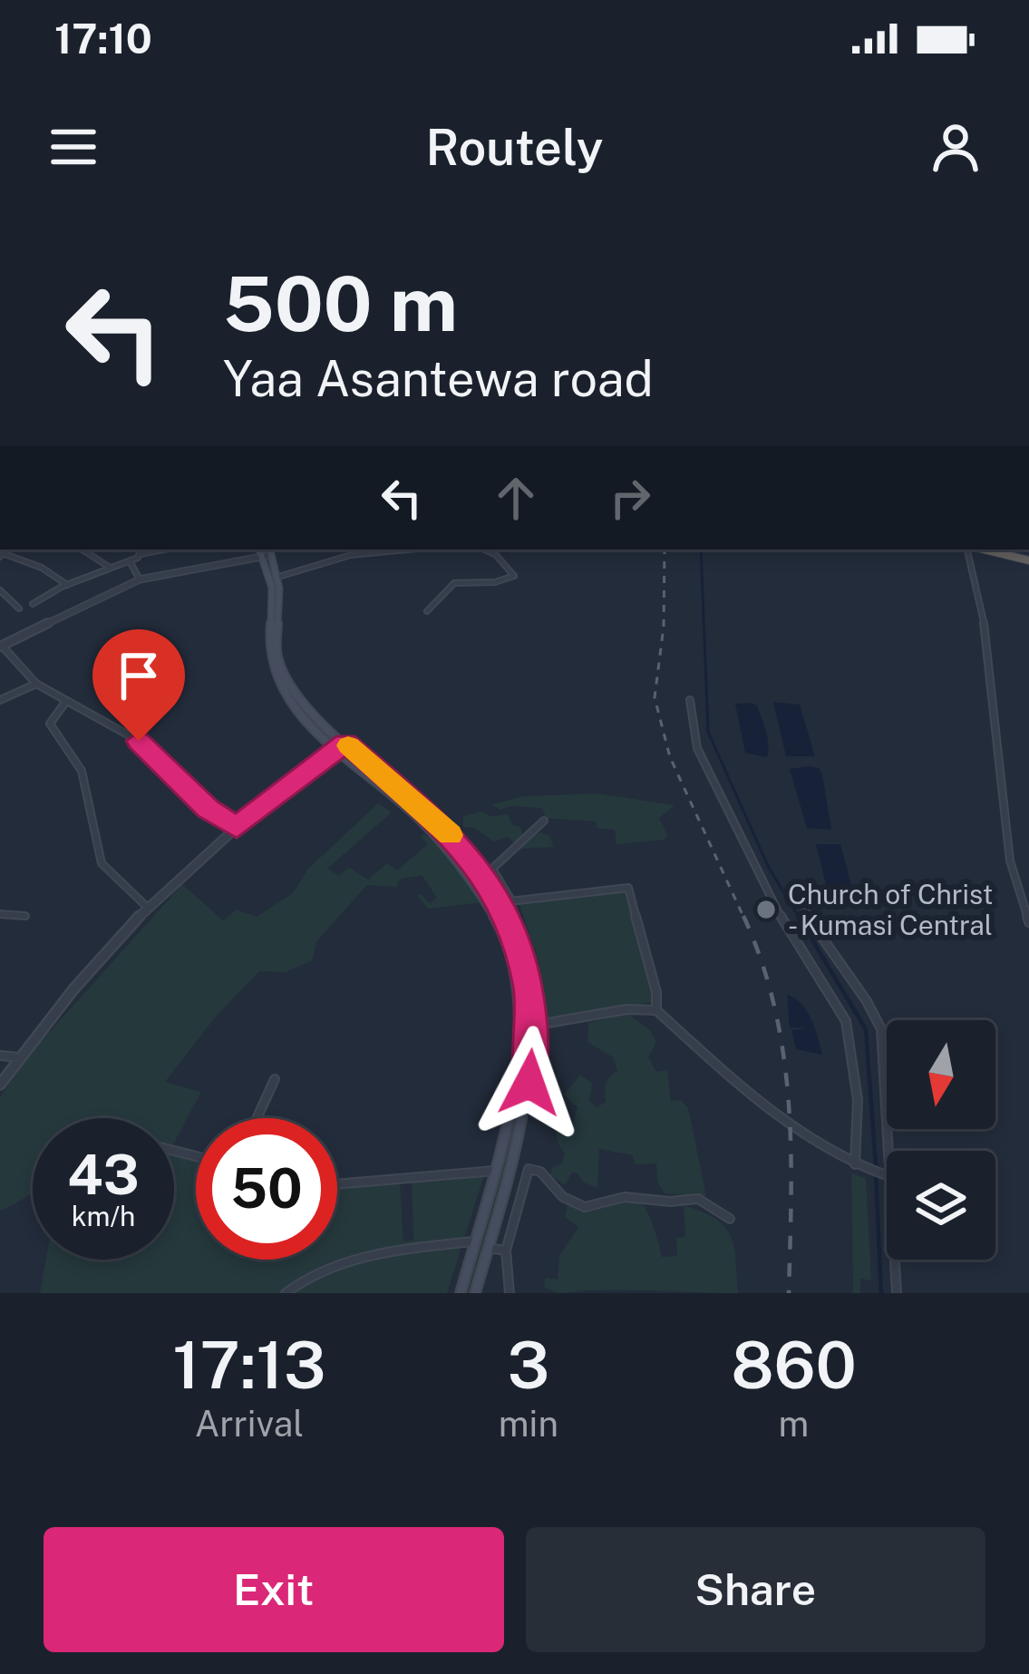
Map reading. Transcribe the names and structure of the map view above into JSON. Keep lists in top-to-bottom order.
{
  "places": ["Church of Christ - Kumasi Central"],
  "north": "bottom",
  "page": {
    "status": "17:10",
    "header": "Routely",
    "turn": ["500 m", "Yaa Asantewa road"],
    "speed": "43 km/h",
    "limit": "50",
    "eta": [
      "17:13",
      "Arrival",
      "3",
      "min",
      "860",
      "m"
    ],
    "buttons": ["Exit", "Share"]
  }
}
